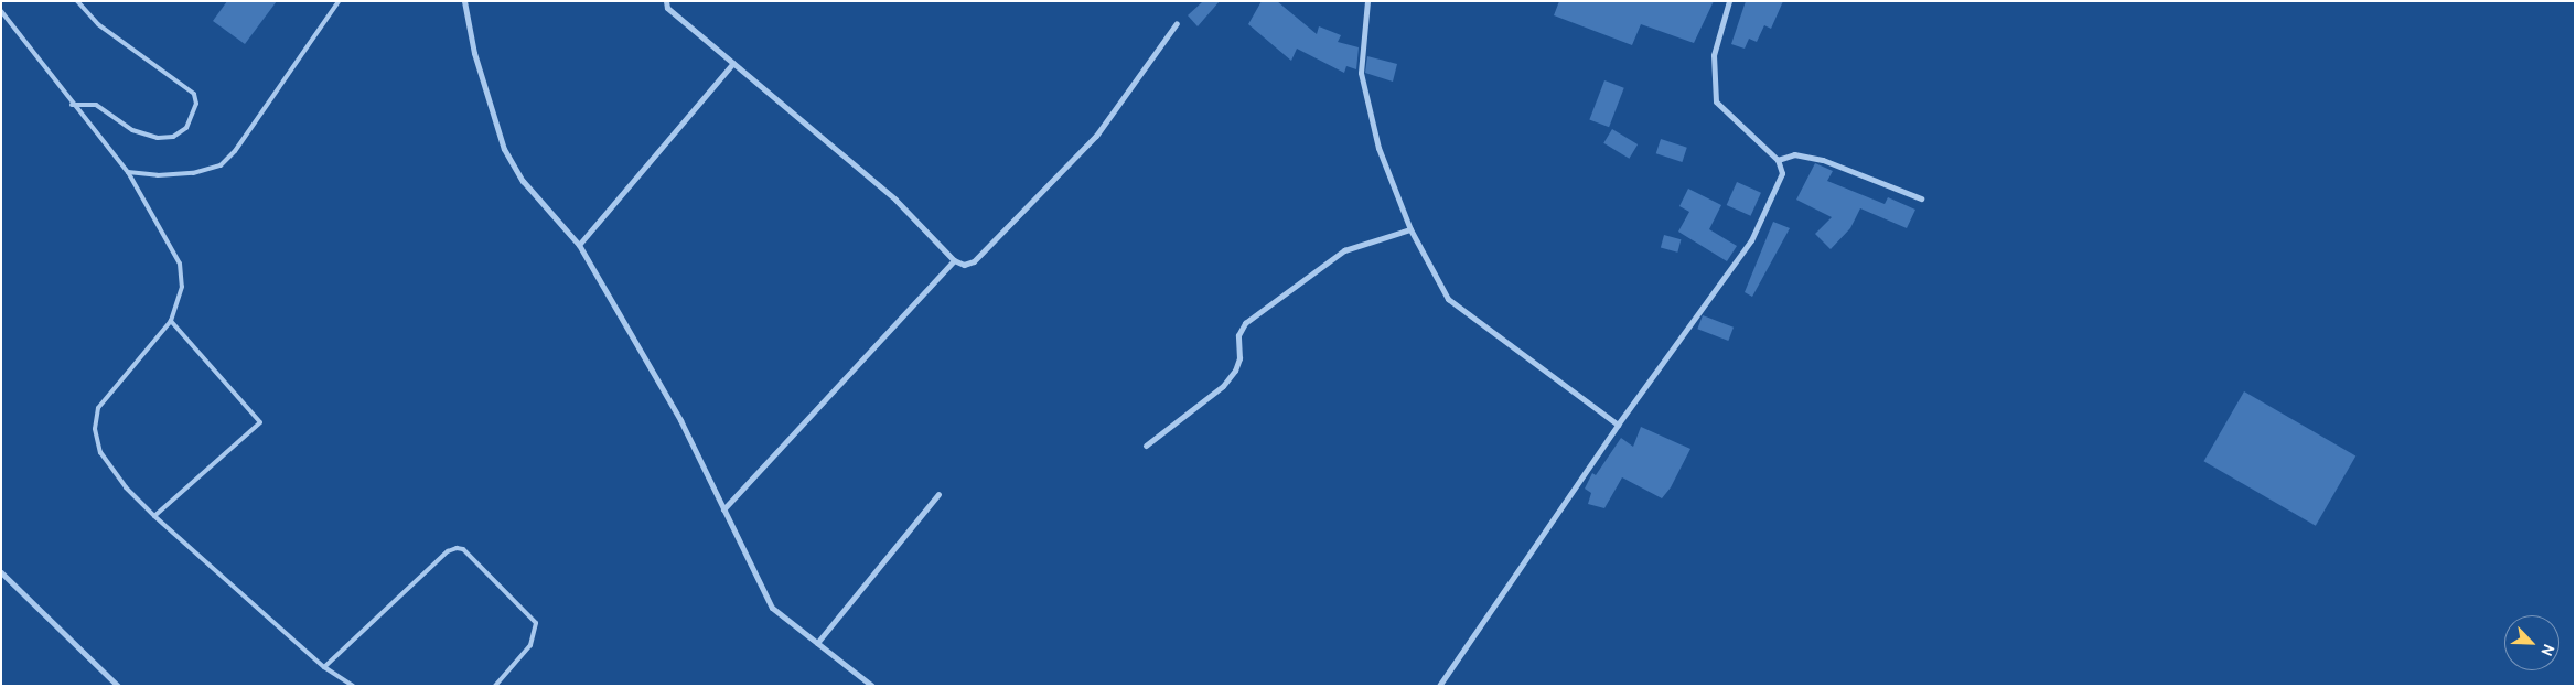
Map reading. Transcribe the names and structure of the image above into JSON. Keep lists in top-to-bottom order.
{
  "north": "bottom right"
}
